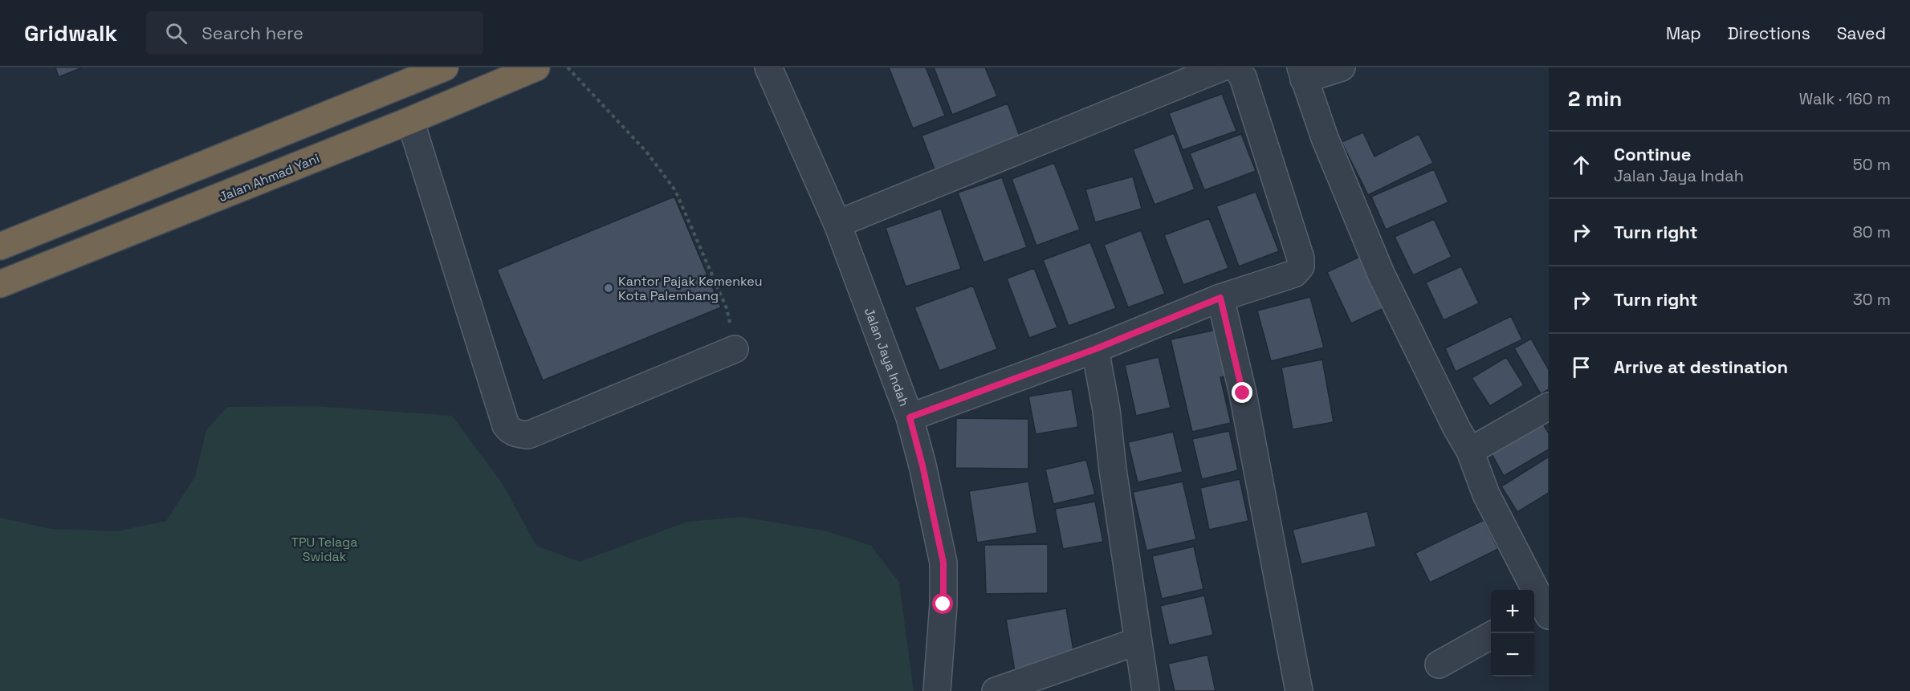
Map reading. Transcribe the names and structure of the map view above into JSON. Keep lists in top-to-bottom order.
{
  "streets": {
    "highway": ["Jalan Ahmad Yani"],
    "street": ["Jalan Jaya Indah"]
  },
  "parks": ["TPU Telaga Swidak"],
  "places": ["Kantor Pajak Kemenkeu Kota Palembang"],
  "page": {
    "header": "Gridwalk",
    "search": "Search here",
    "nav": ["Map", "Directions", "Saved"],
    "heading": ["2 min", "Walk · 160 m"],
    "list": [
      ["Continue", "Jalan Jaya Indah", "50 m"],
      ["Turn right", "80 m"],
      ["Turn right", "30 m"],
      "Arrive at destination"
    ],
    "map_buttons": ["+", "−"]
  }
}
